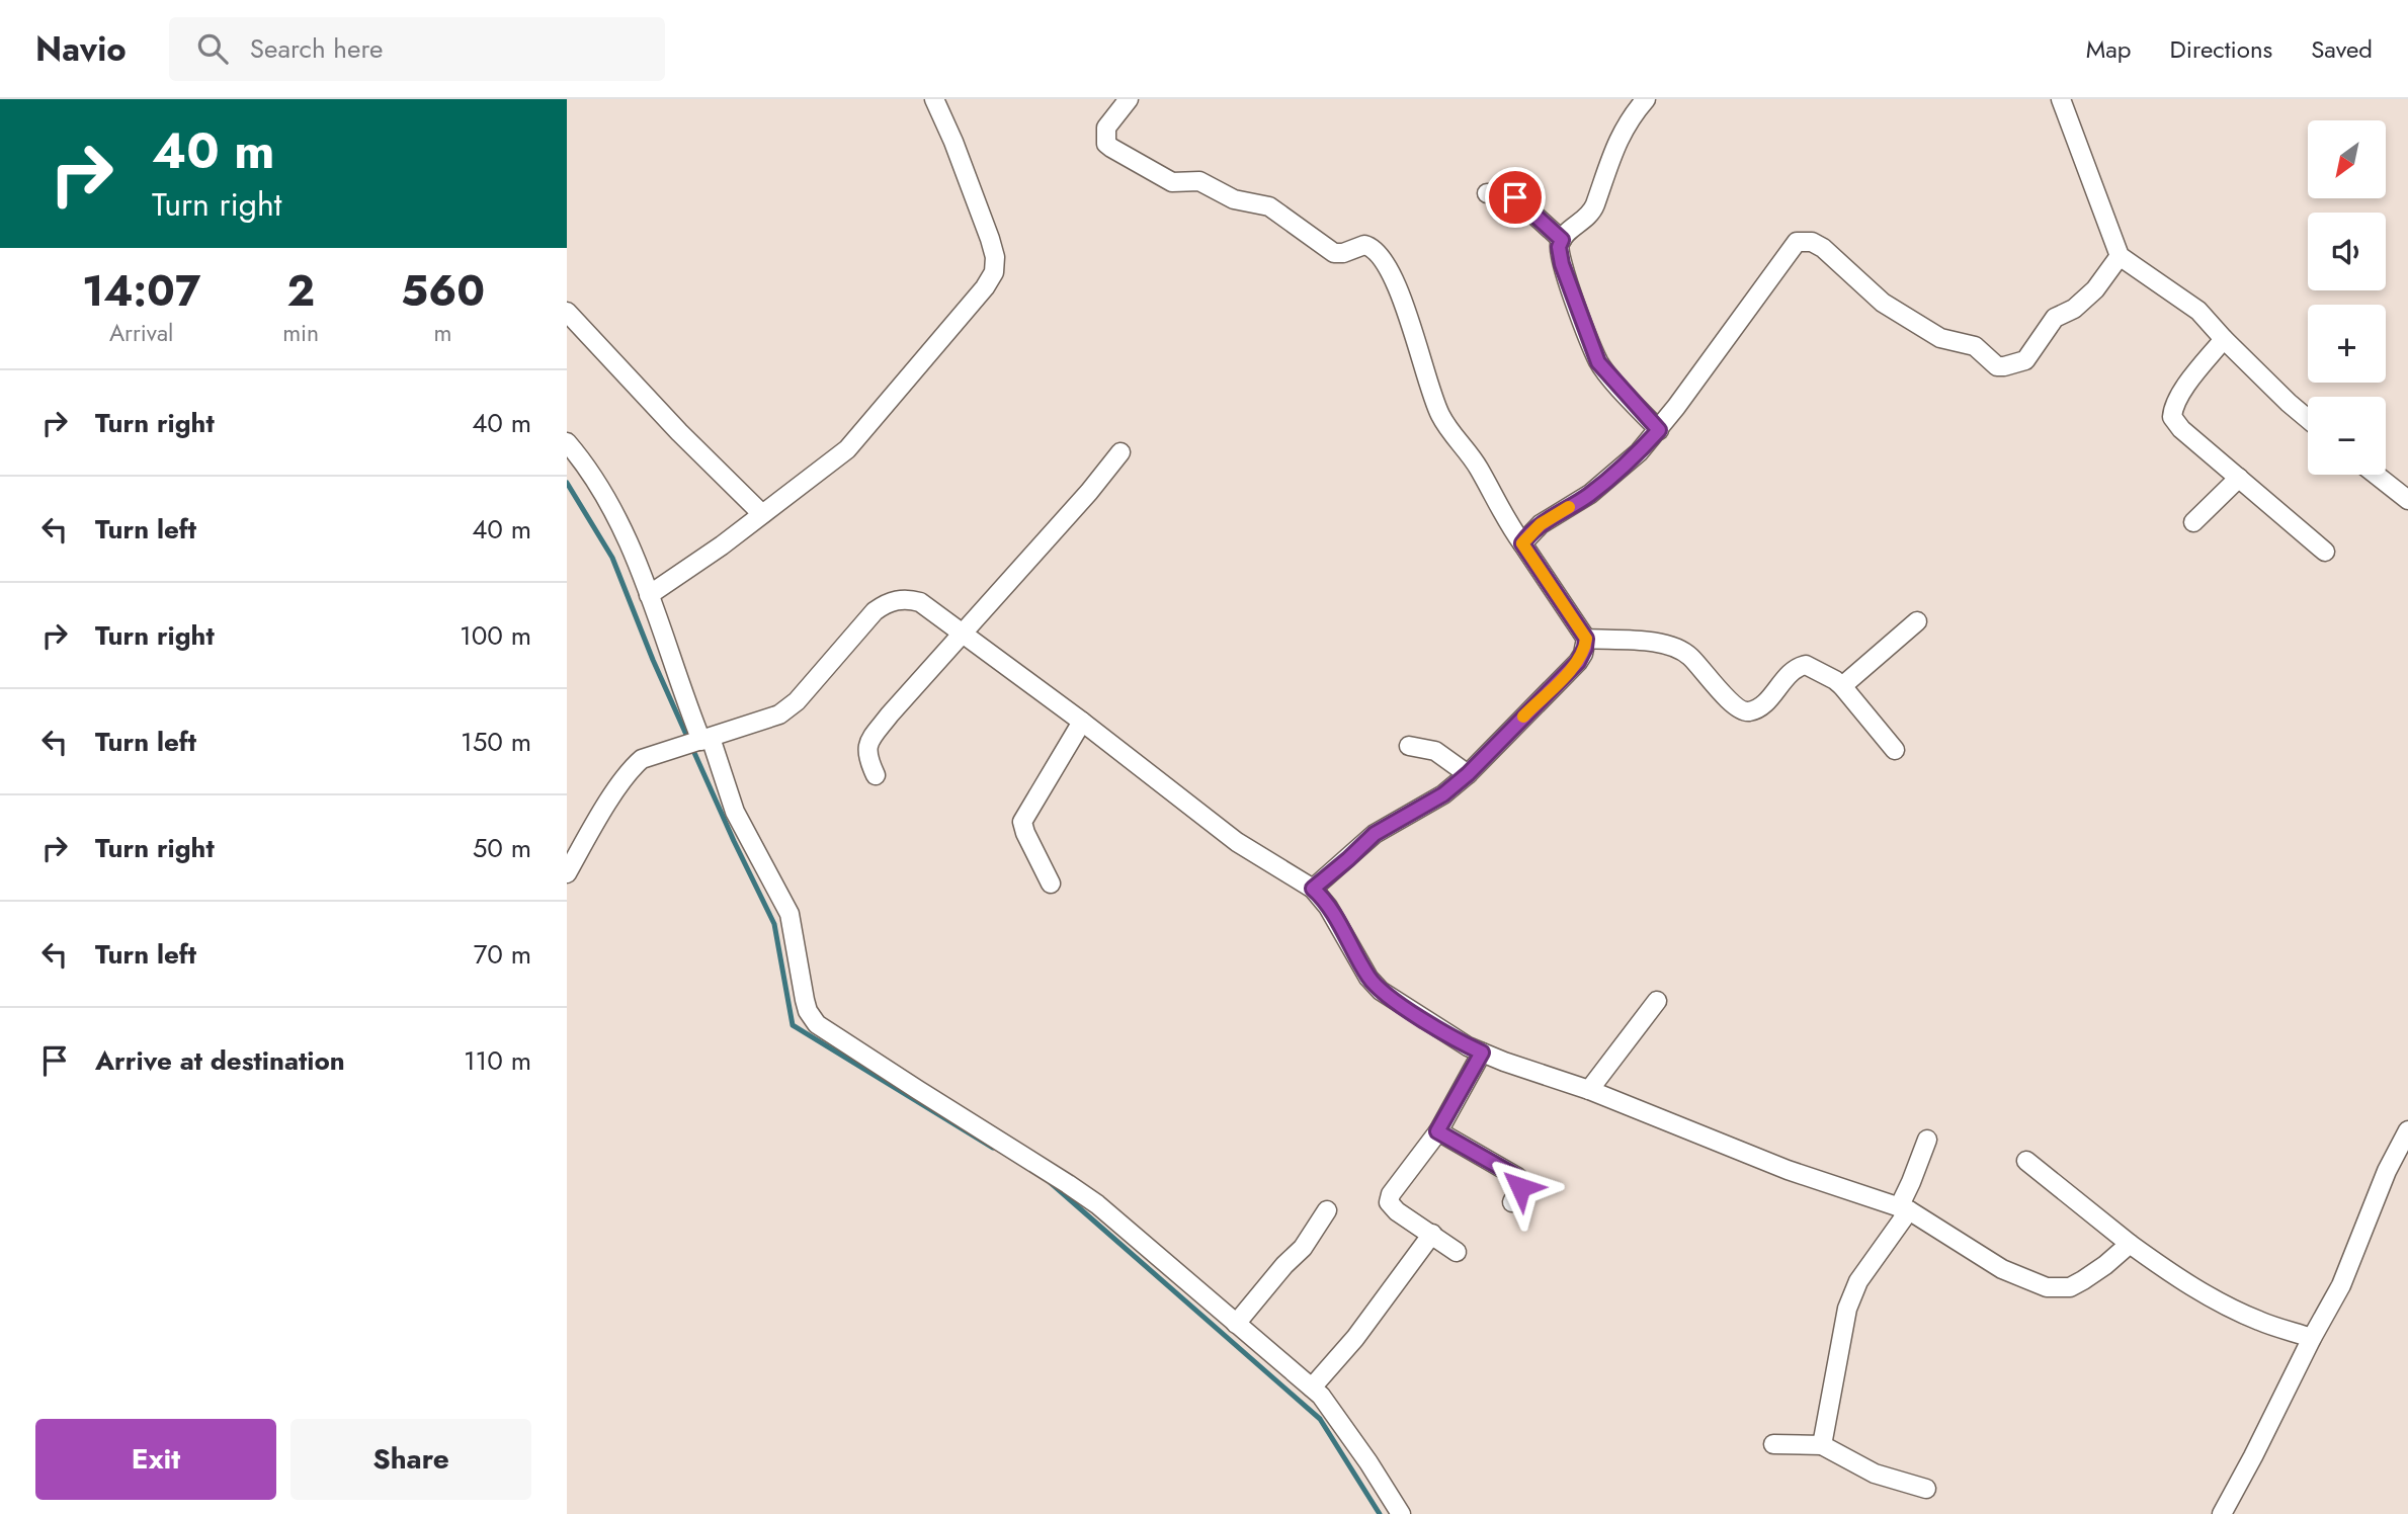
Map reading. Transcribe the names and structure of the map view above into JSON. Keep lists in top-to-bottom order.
{
  "north": "bottom left",
  "page": {
    "header": "Navio",
    "search": "Search here",
    "nav": ["Map", "Directions", "Saved"],
    "turn": ["40 m", "Turn right"],
    "map_buttons": ["+", "−"],
    "eta": [
      "14:07",
      "Arrival",
      "2",
      "min",
      "560",
      "m"
    ],
    "list": [
      {
        "name": "Turn right",
        "value": "40 m"
      },
      {
        "name": "Turn left",
        "value": "40 m"
      },
      {
        "name": "Turn right",
        "value": "100 m"
      },
      {
        "name": "Turn left",
        "value": "150 m"
      },
      {
        "name": "Turn right",
        "value": "50 m"
      },
      {
        "name": "Turn left",
        "value": "70 m"
      },
      {
        "name": "Arrive at destination",
        "value": "110 m"
      }
    ],
    "buttons": ["Exit", "Share"]
  }
}
